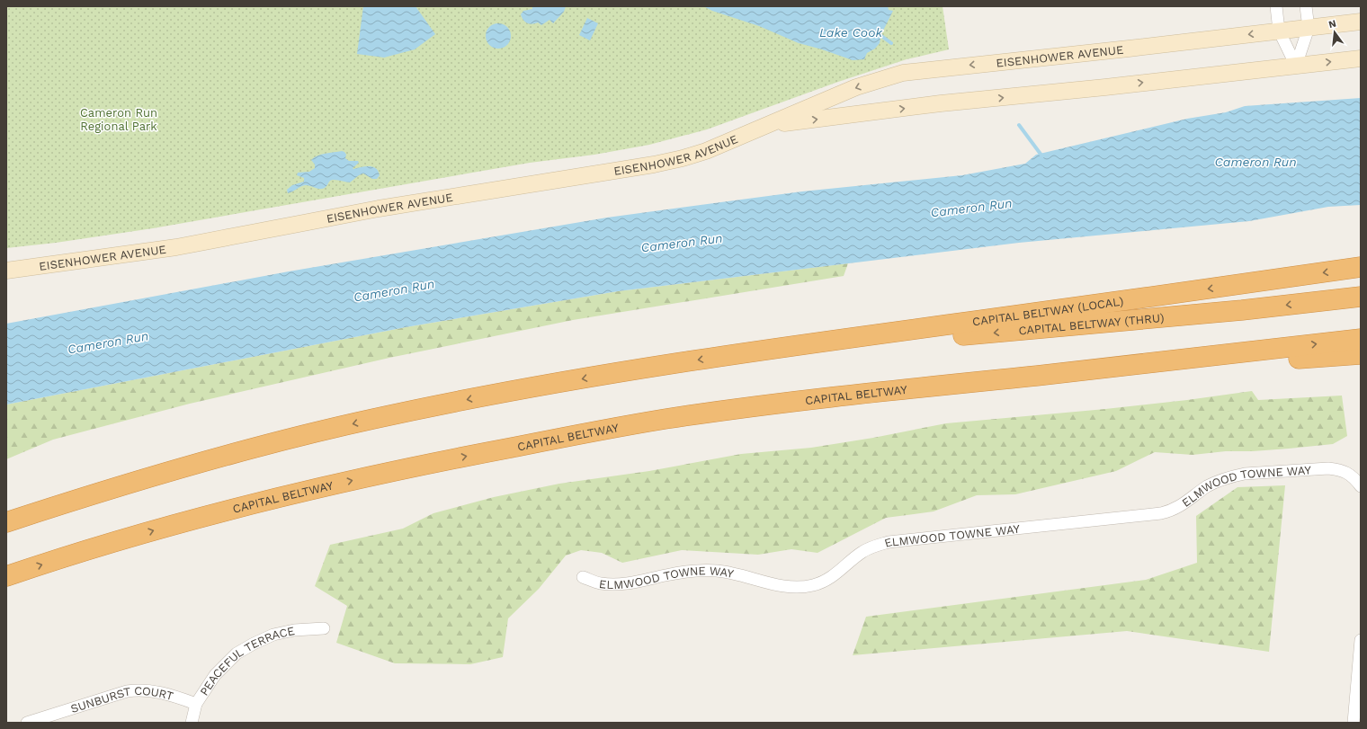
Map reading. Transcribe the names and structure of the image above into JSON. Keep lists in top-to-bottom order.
{
  "streets": {
    "highway": ["CAPITAL BELTWAY (LOCAL)", "CAPITAL BELTWAY (THRU)", "CAPITAL BELTWAY"],
    "main road": ["EISENHOWER AVENUE"],
    "street": ["ELMWOOD TOWNE WAY", "PEACEFUL TERRACE", "SUNBURST COURT"]
  },
  "crossings": [
    ["CAPITAL BELTWAY (LOCAL)", "CAPITAL BELTWAY (THRU)"],
    ["PEACEFUL TERRACE", "SUNBURST COURT"]
  ],
  "water": ["Lake Cook", "Cameron Run"],
  "parks": ["Cameron Run Regional Park"],
  "north": "top"
}
